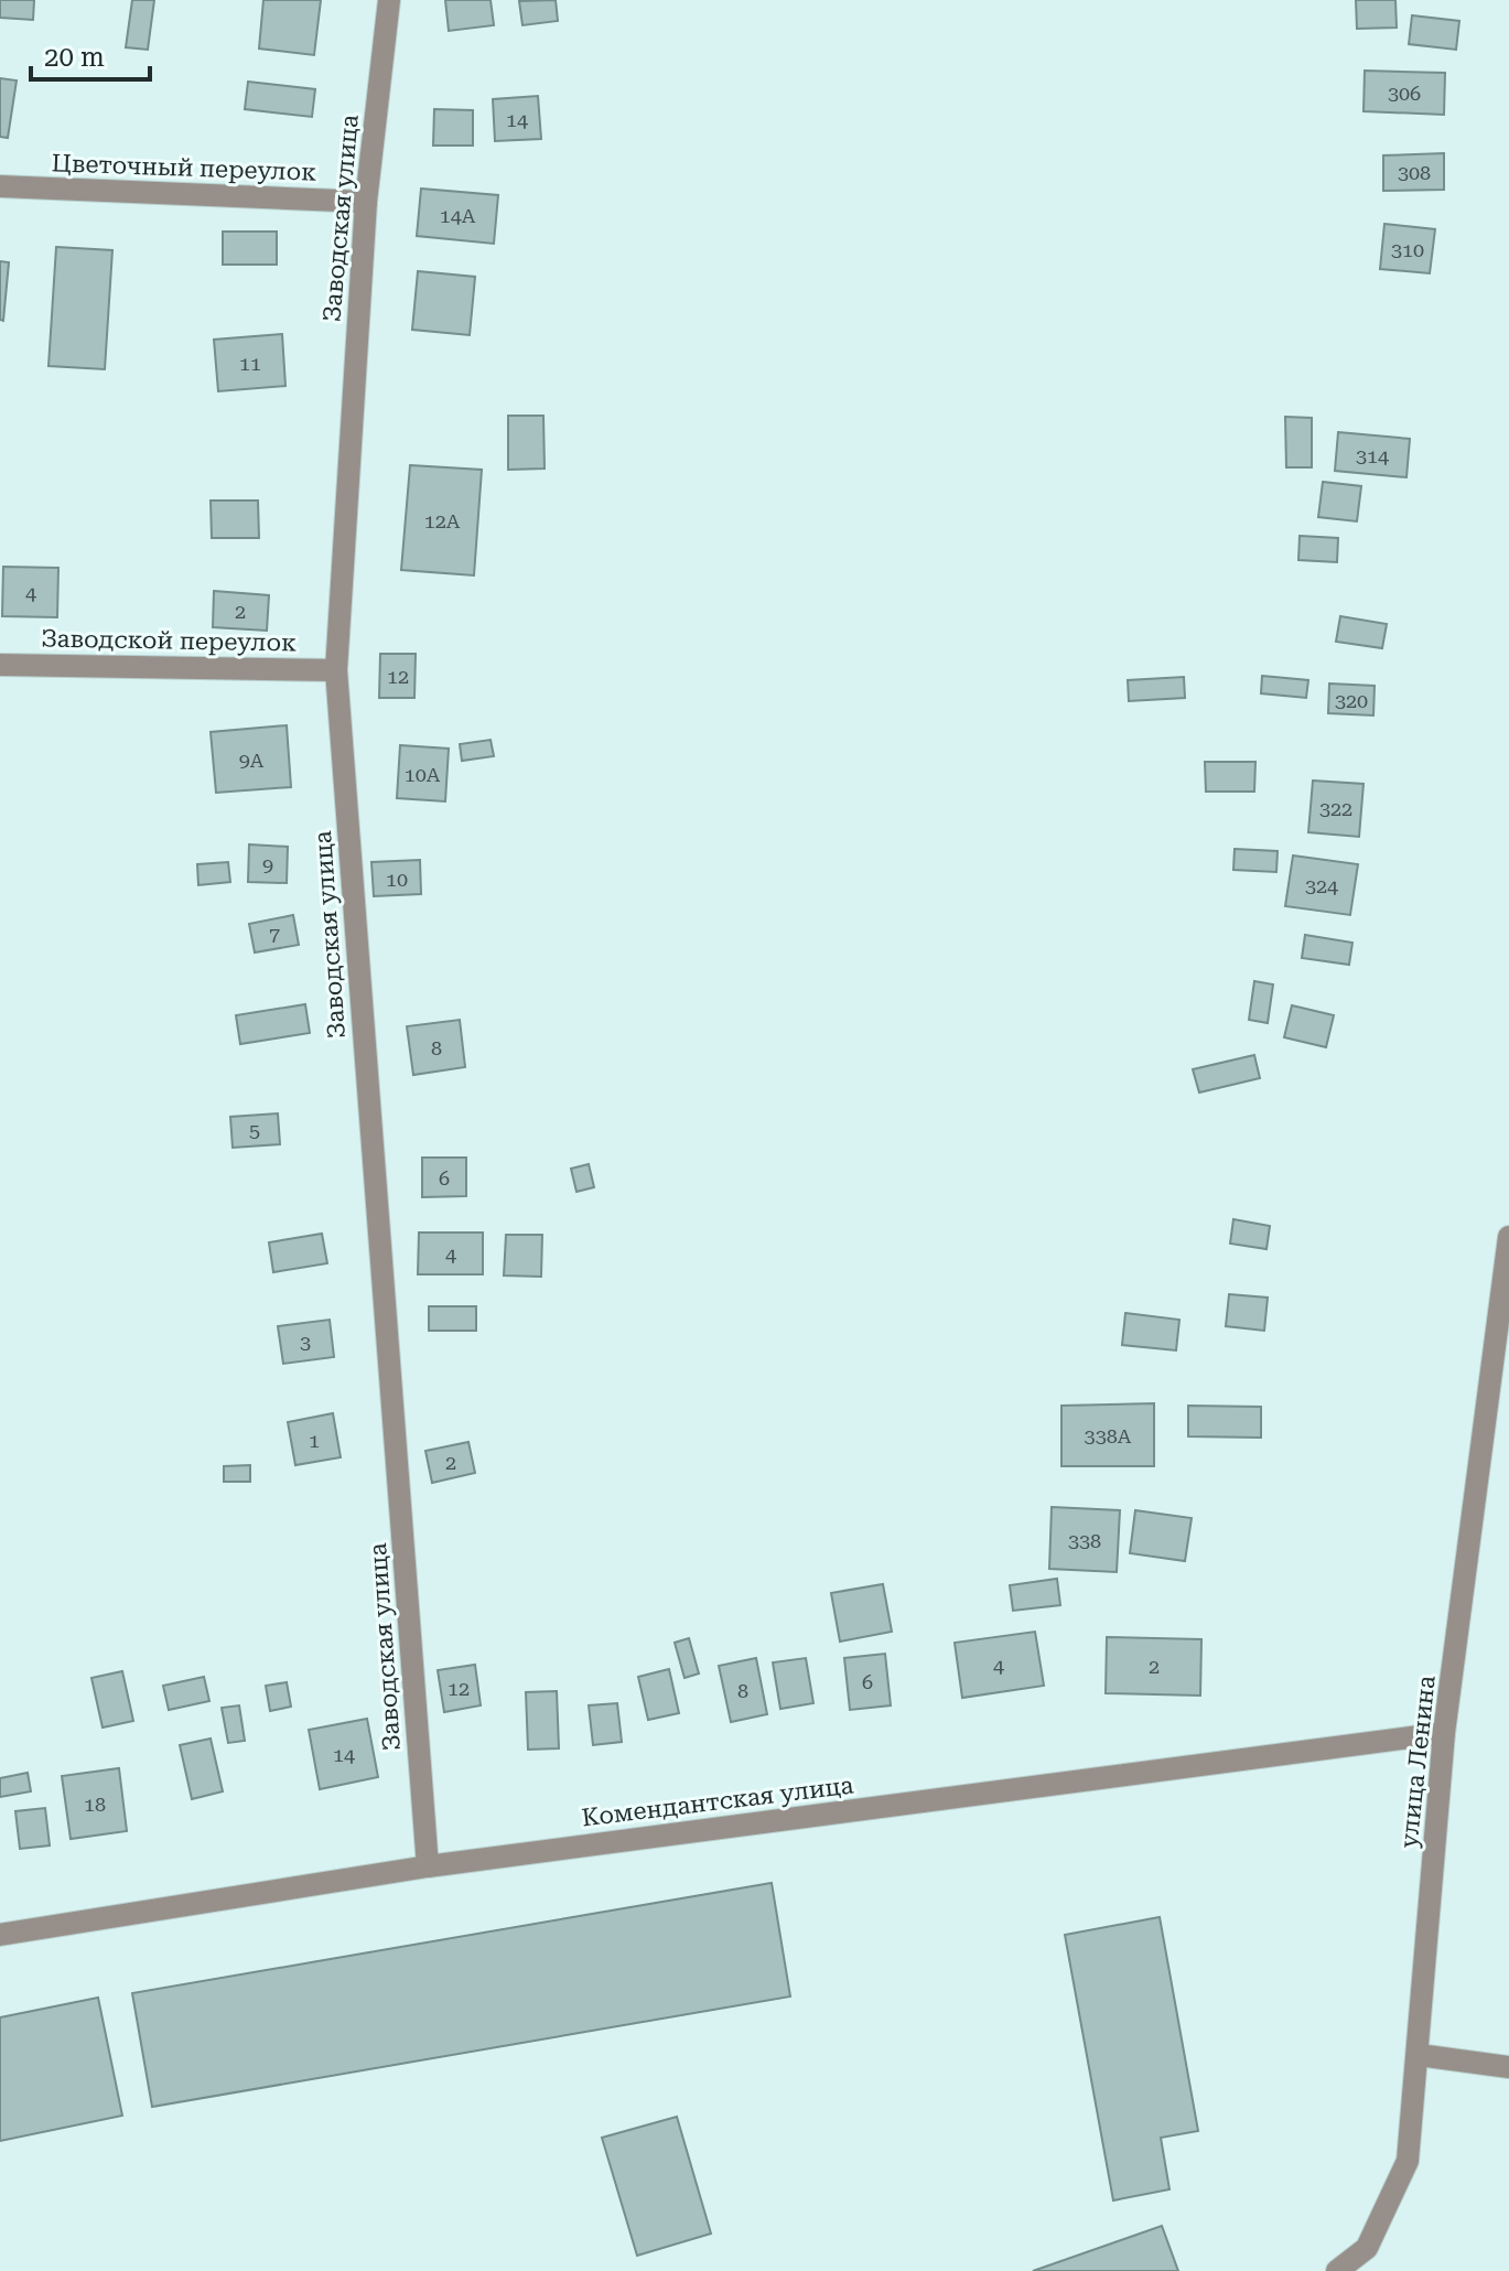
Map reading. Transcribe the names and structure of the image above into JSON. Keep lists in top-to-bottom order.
{
  "streets": {
    "street": [
      "Цветочный переулок",
      "Заводская улица",
      "Заводской переулок",
      "улица Ленина",
      "Комендантская улица"
    ]
  },
  "crossings": [
    ["Цветочный переулок", "Заводская улица"],
    ["Заводская улица", "Заводской переулок"],
    ["Заводская улица", "Комендантская улица"],
    ["улица Ленина", "Комендантская улица"]
  ],
  "house_numbers": [
    "306",
    "14",
    "308",
    "14А",
    "310",
    "11",
    "314",
    "12А",
    "4",
    "2",
    "12",
    "320",
    "9А",
    "10А",
    "322",
    "9",
    "10",
    "324",
    "7",
    "8",
    "5",
    "6",
    "4",
    "3",
    "338А",
    "1",
    "2",
    "338",
    "4",
    "2",
    "6",
    "12",
    "8",
    "14",
    "18"
  ],
  "scale_bar": "20 m"
}
